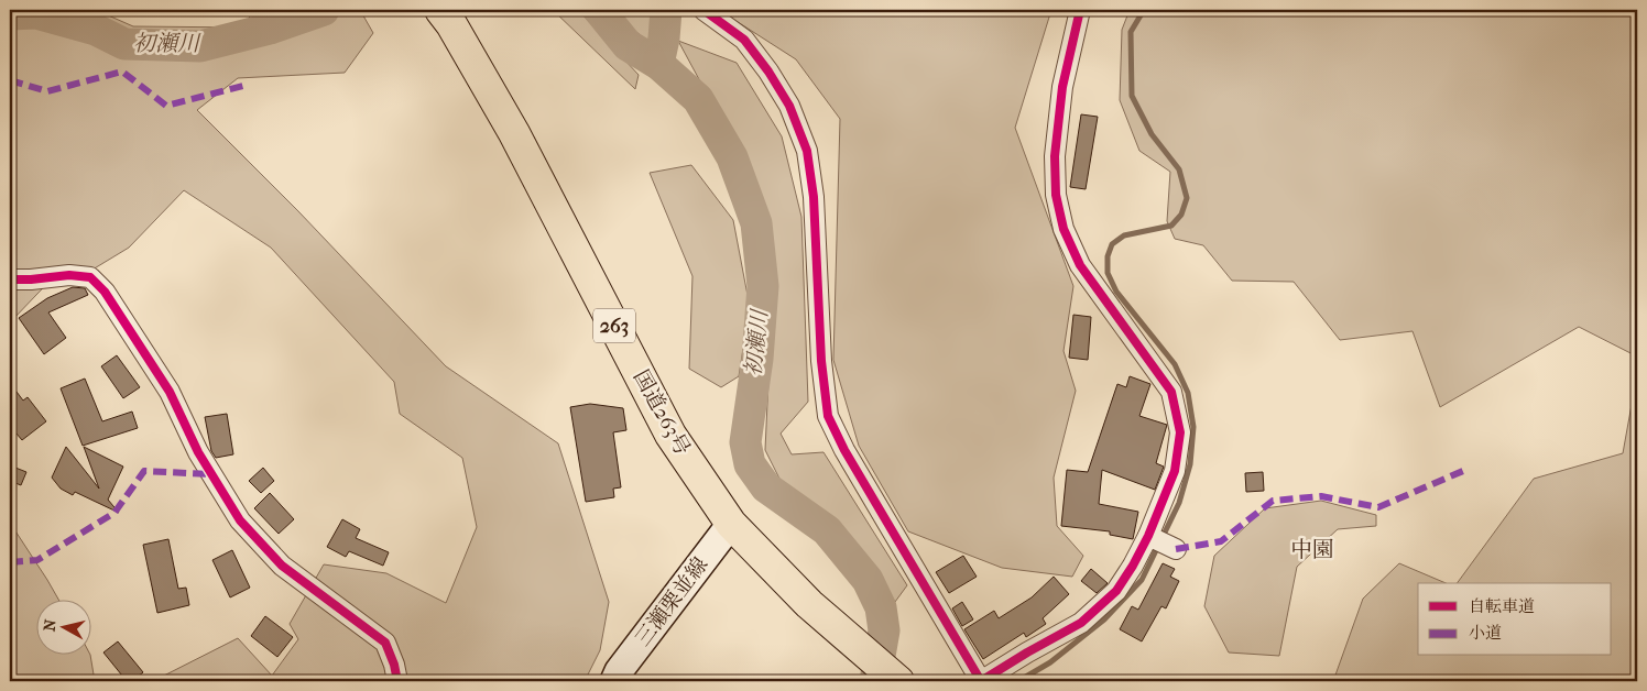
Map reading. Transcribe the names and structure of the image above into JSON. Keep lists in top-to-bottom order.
{
  "streets": {
    "highway": ["263", "国道263号"],
    "main road": ["三瀬栗並線"]
  },
  "crossings": [
    ["国道263号", "三瀬栗並線"]
  ],
  "districts": ["中園"],
  "water": ["初瀬川"],
  "legend": ["自転車道", "小道"],
  "north": "left"
}
